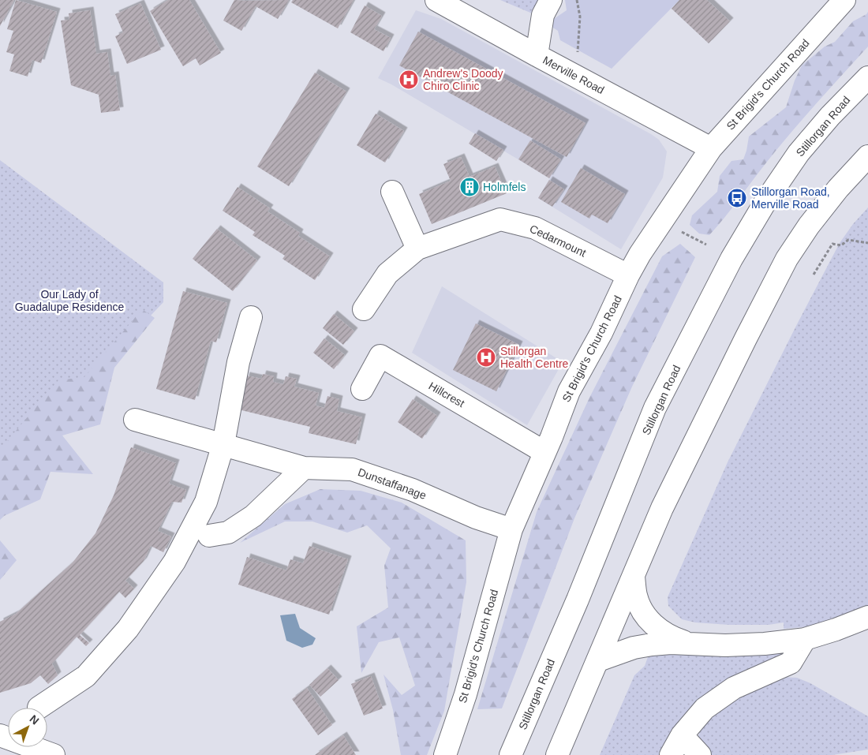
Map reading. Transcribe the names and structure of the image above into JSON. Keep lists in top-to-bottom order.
{
  "streets": {
    "main road": [
      "Merville Road",
      "St Brigid's Church Road",
      "Stillorgan Road",
      "Cedarmount",
      "Hillcrest",
      "Dunstaffanage"
    ]
  },
  "crossings": [
    ["Merville Road", "St Brigid's Church Road"],
    ["St Brigid's Church Road", "Cedarmount"],
    ["St Brigid's Church Road", "Hillcrest"],
    ["St Brigid's Church Road", "Dunstaffanage"]
  ],
  "parks": ["Our Lady of Guadalupe Residence"],
  "places": {
    "hospital": ["Andrew's Doody Chiro Clinic", "Stillorgan Health Centre"],
    "building": ["Holmfels"],
    "bus stop": ["Stillorgan Road, Merville Road"]
  },
  "north": "top right"
}
